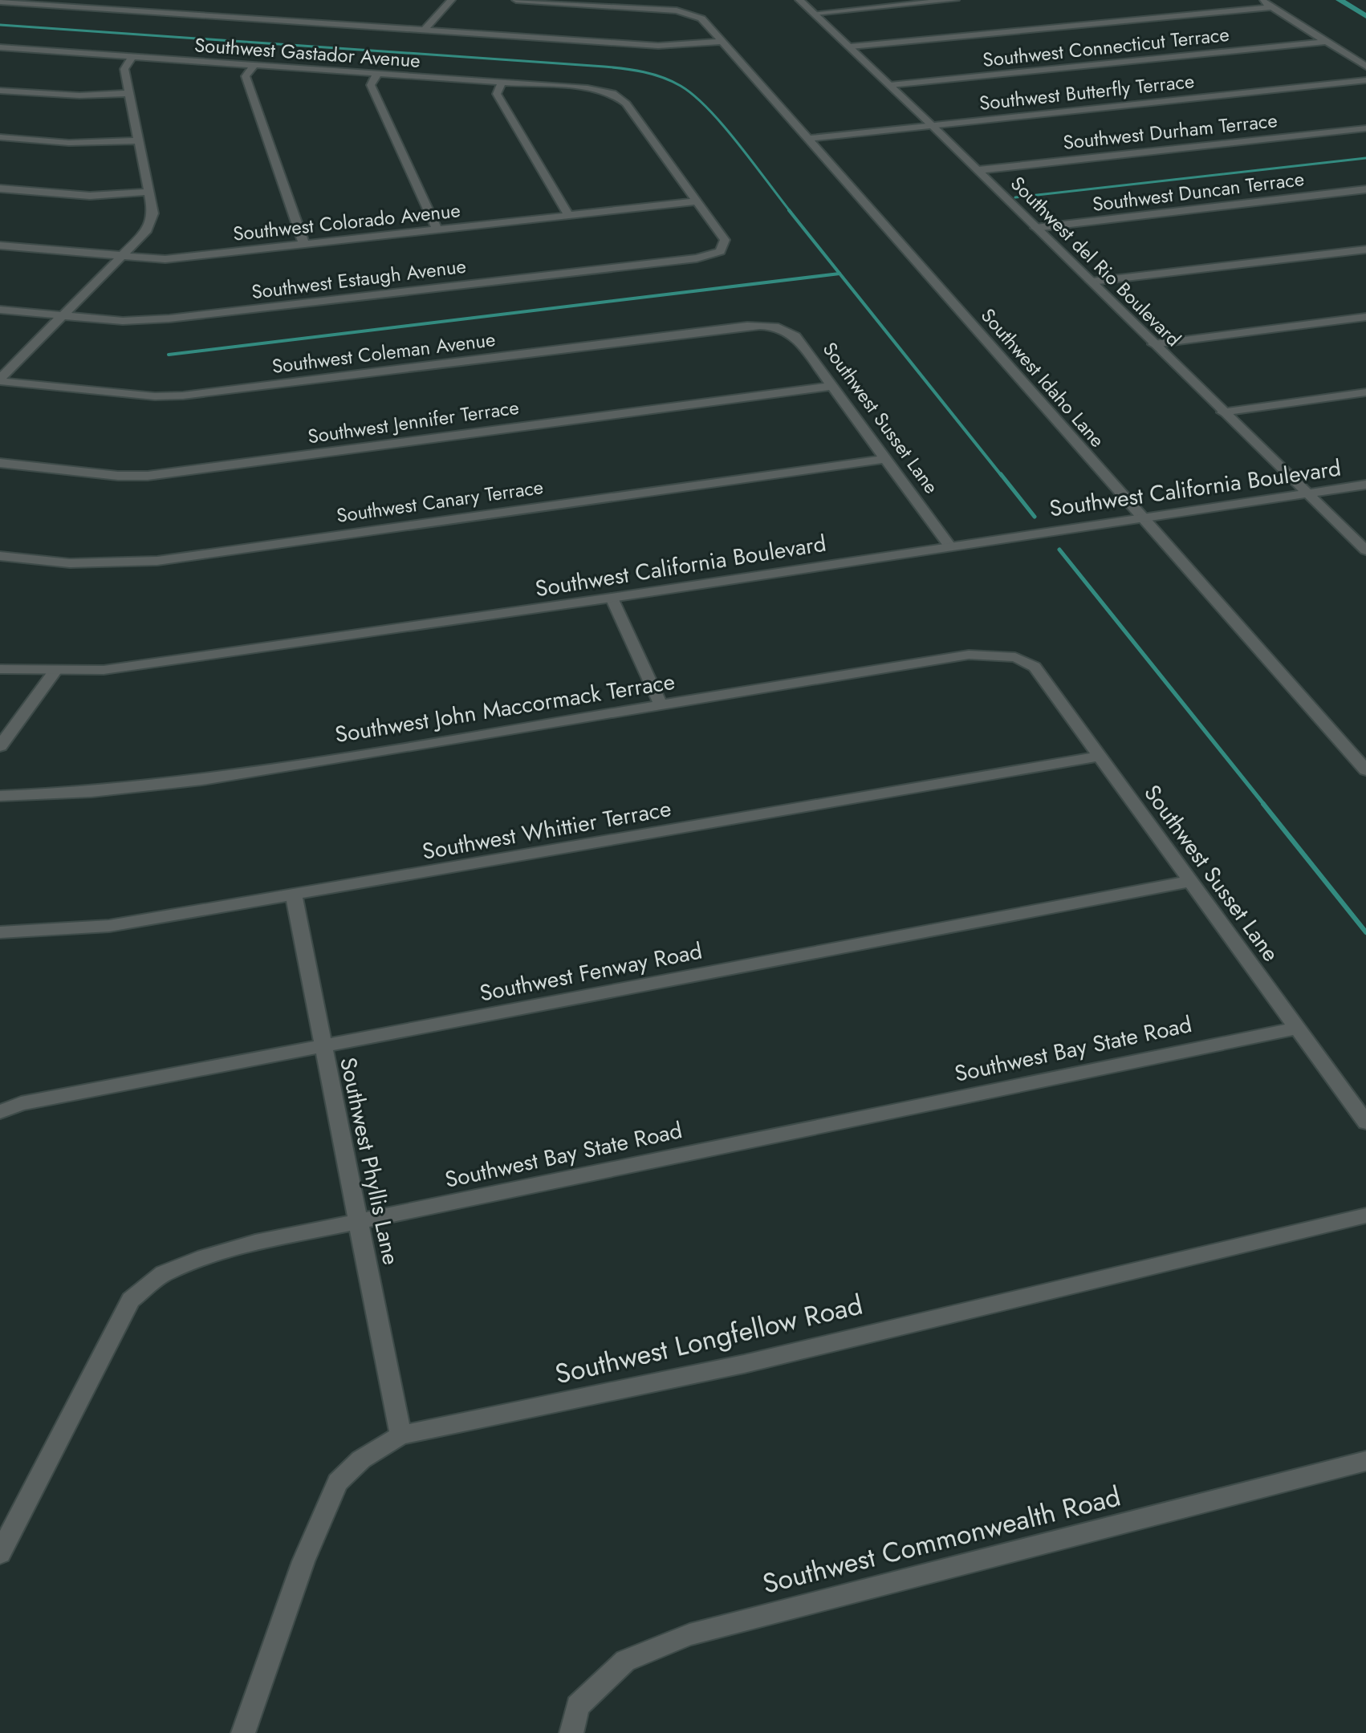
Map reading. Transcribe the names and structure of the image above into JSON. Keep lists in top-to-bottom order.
{
  "streets": {
    "street": [
      "Southwest Connecticut Terrace",
      "Southwest Gastador Avenue",
      "Southwest Butterfly Terrace",
      "Southwest Durham Terrace",
      "Southwest Duncan Terrace",
      "Southwest Colorado Avenue",
      "Southwest del Rio Boulevard",
      "Southwest Estaugh Avenue",
      "Southwest Coleman Avenue",
      "Southwest Idaho Lane",
      "Southwest Susset Lane",
      "Southwest Jennifer Terrace",
      "Southwest California Boulevard",
      "Southwest Canary Terrace",
      "Southwest John Maccormack Terrace",
      "Southwest Whittier Terrace",
      "Southwest Fenway Road",
      "Southwest Bay State Road",
      "Southwest Phyllis Lane",
      "Southwest Longfellow Road",
      "Southwest Commonwealth Road"
    ]
  },
  "crossings": [
    ["Southwest Connecticut Terrace", "Southwest del Rio Boulevard"],
    ["Southwest Gastador Avenue", "Southwest Colorado Avenue"],
    ["Southwest Gastador Avenue", "Southwest Estaugh Avenue"],
    ["Southwest Butterfly Terrace", "Southwest del Rio Boulevard"],
    ["Southwest Butterfly Terrace", "Southwest Idaho Lane"],
    ["Southwest Durham Terrace", "Southwest del Rio Boulevard"],
    ["Southwest Duncan Terrace", "Southwest del Rio Boulevard"],
    ["Southwest Colorado Avenue", "Southwest Estaugh Avenue"],
    ["Southwest del Rio Boulevard", "Southwest California Boulevard"],
    ["Southwest Coleman Avenue", "Southwest Susset Lane"],
    ["Southwest Idaho Lane", "Southwest California Boulevard"],
    ["Southwest Susset Lane", "Southwest Jennifer Terrace"],
    ["Southwest Susset Lane", "Southwest California Boulevard"],
    ["Southwest Susset Lane", "Southwest Canary Terrace"],
    ["Southwest Susset Lane", "Southwest John Maccormack Terrace"],
    ["Southwest Susset Lane", "Southwest Whittier Terrace"],
    ["Southwest Susset Lane", "Southwest Fenway Road"],
    ["Southwest Susset Lane", "Southwest Bay State Road"],
    ["Southwest Whittier Terrace", "Southwest Phyllis Lane"],
    ["Southwest Fenway Road", "Southwest Phyllis Lane"],
    ["Southwest Bay State Road", "Southwest Phyllis Lane"],
    ["Southwest Phyllis Lane", "Southwest Longfellow Road"]
  ]
}
